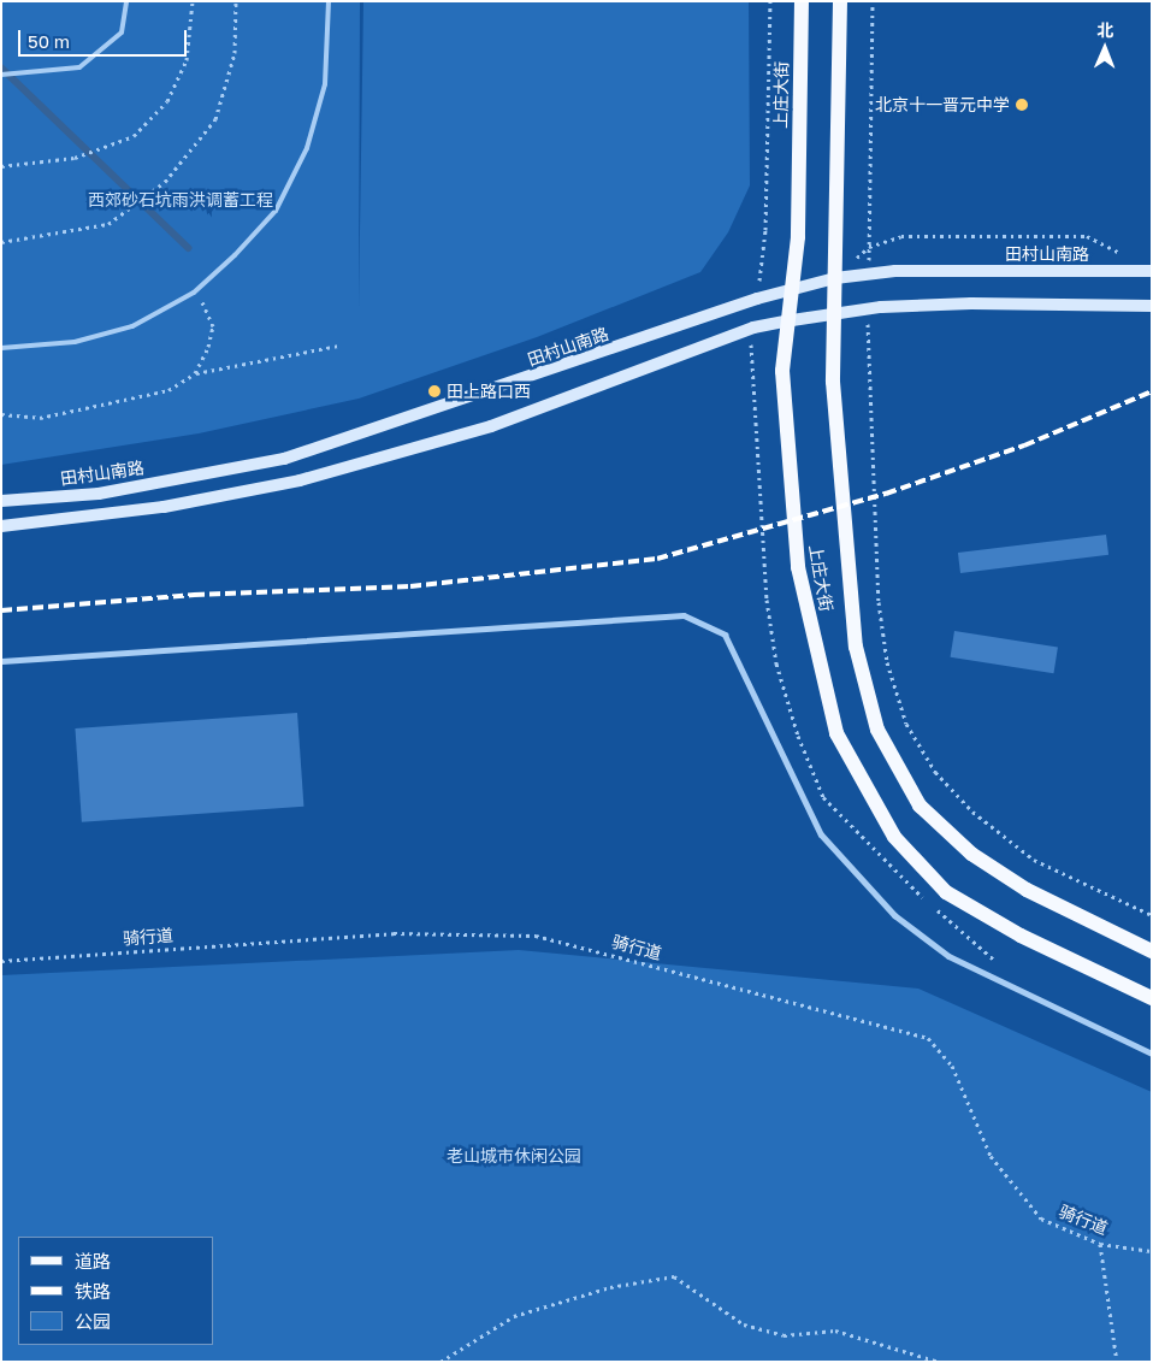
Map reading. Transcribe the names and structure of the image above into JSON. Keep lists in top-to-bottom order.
{
  "streets": {
    "main road": ["上庄大街", "田村山南路"],
    "path": ["骑行道"]
  },
  "crossings": [
    ["上庄大街", "田村山南路"]
  ],
  "parks": ["西郊砂石坑雨洪调蓄工程", "老山城市休闲公园"],
  "places": ["北京十一晋元中学", "田上路口西"],
  "legend": ["道路", "铁路", "公园"],
  "scale_bar": "50 m",
  "north": "top"
}
